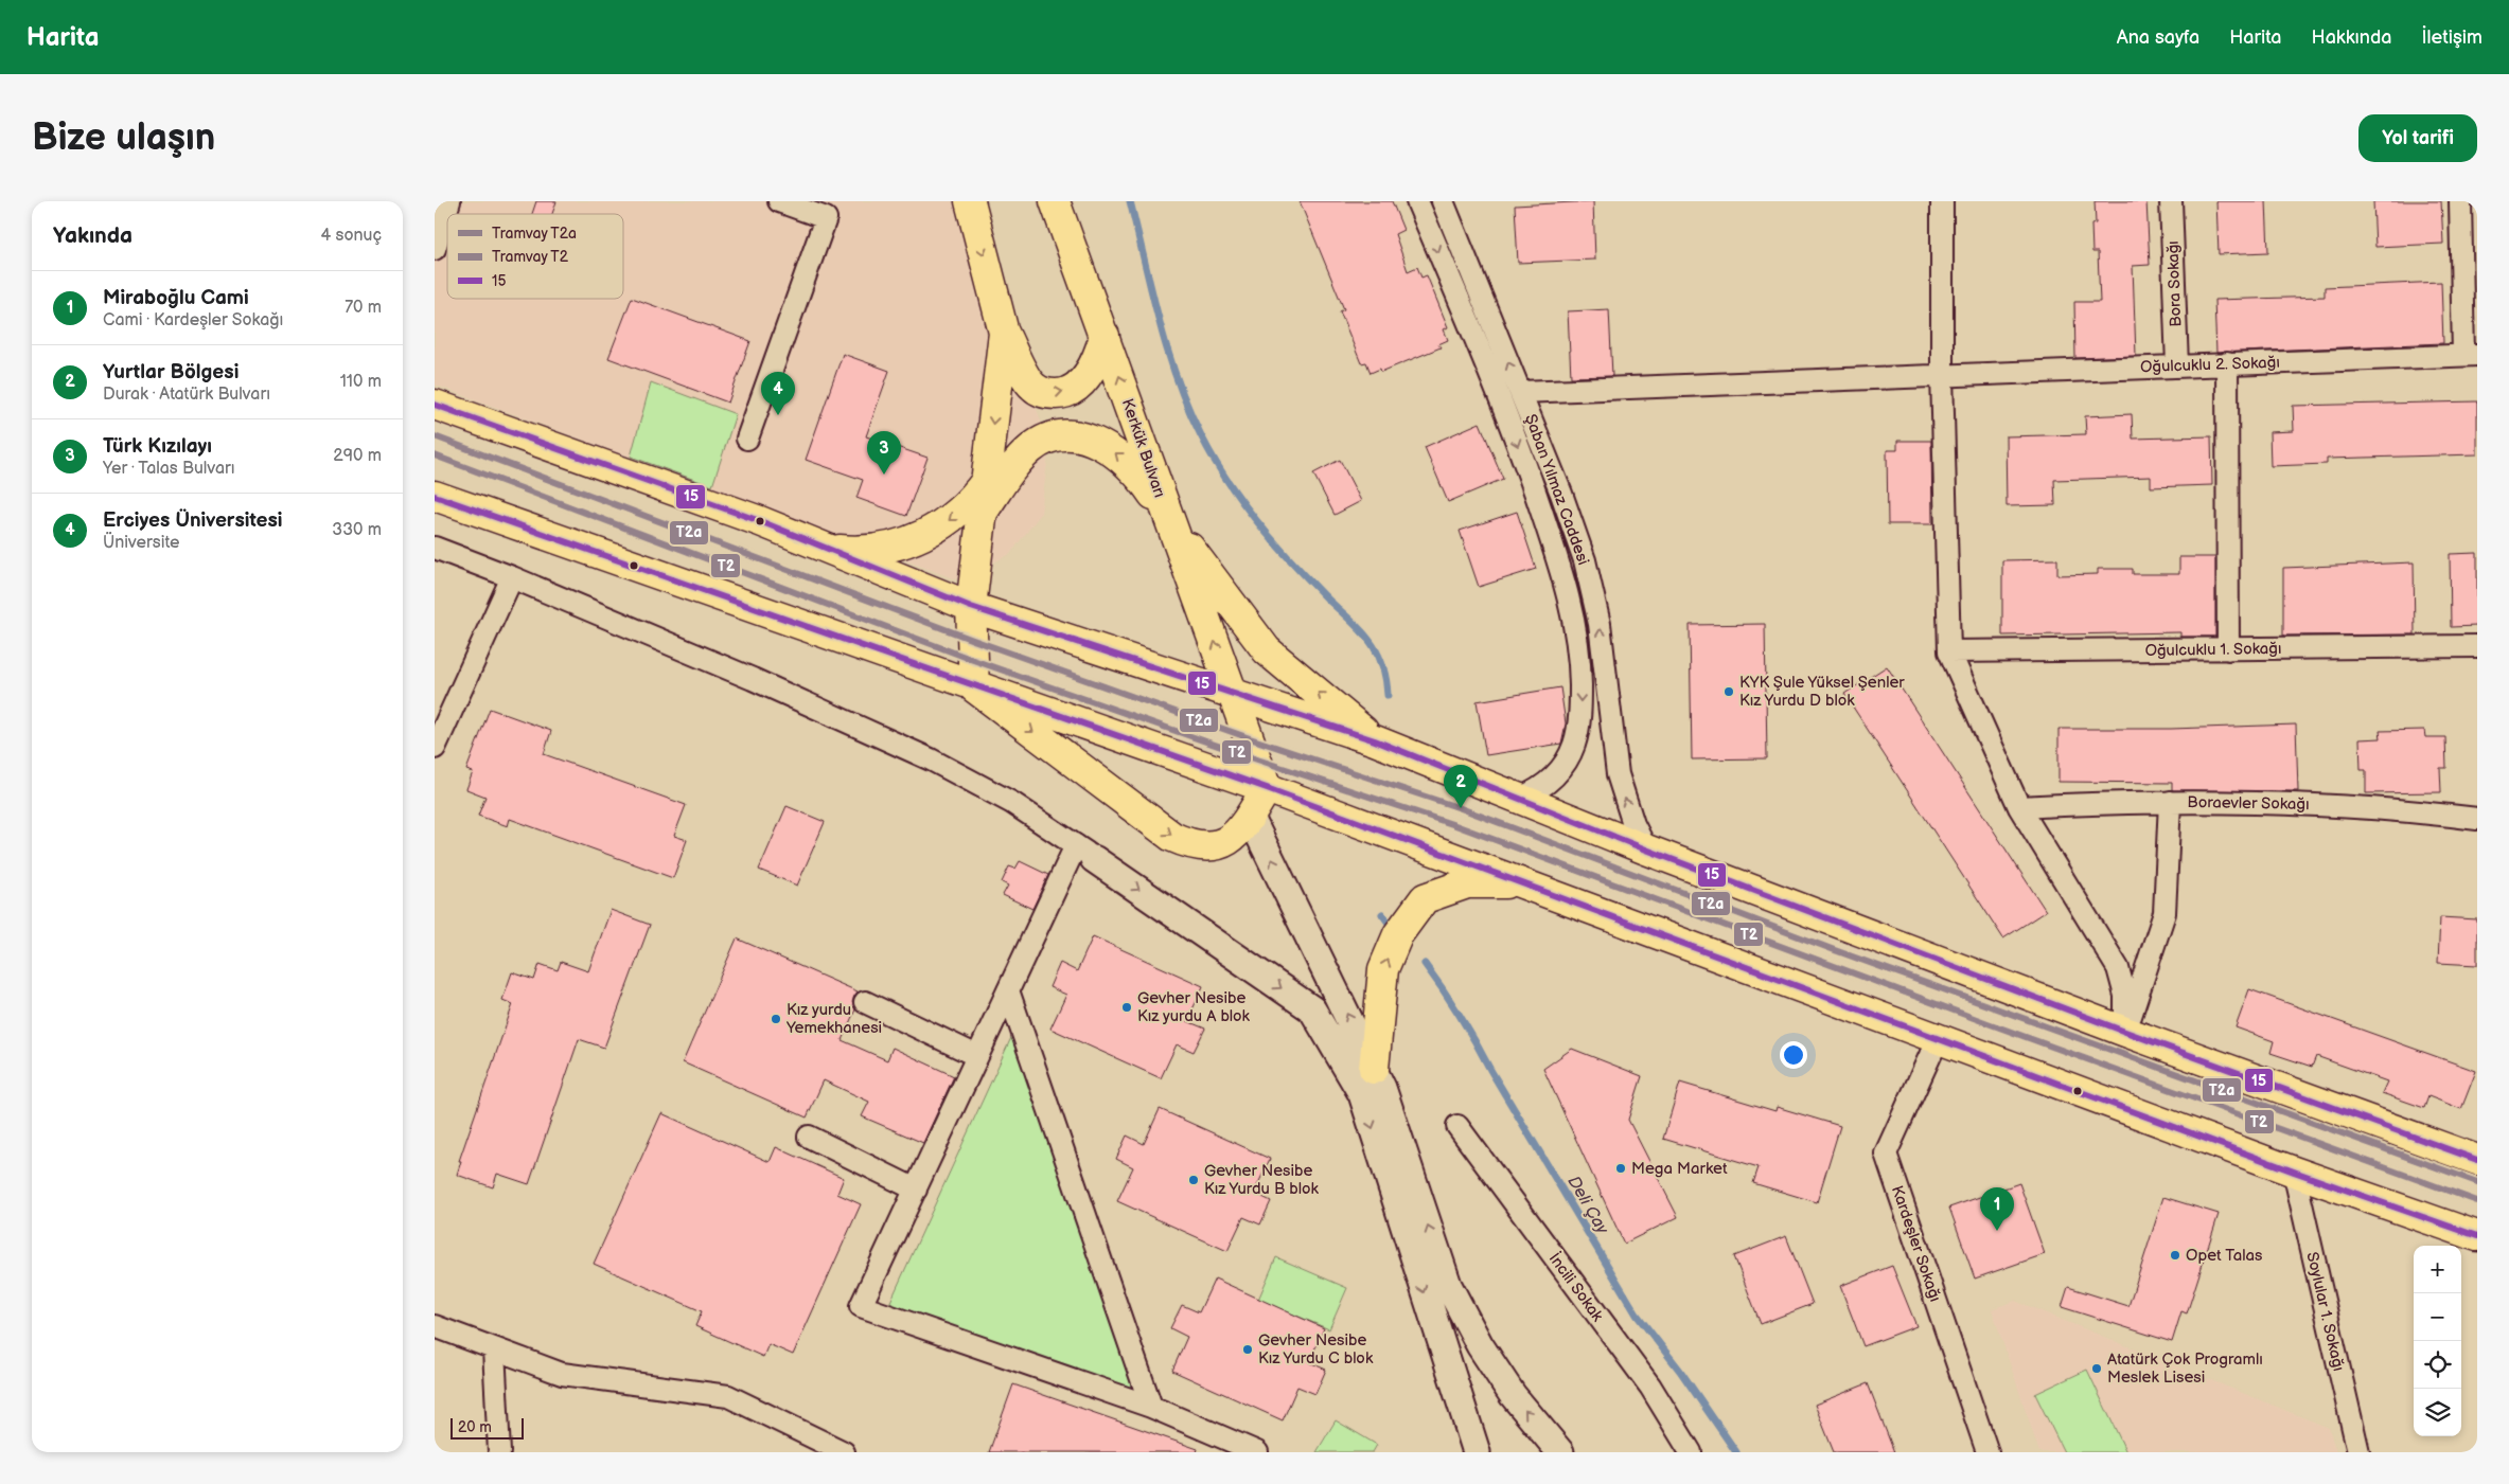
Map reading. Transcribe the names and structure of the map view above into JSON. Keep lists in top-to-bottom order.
{
  "streets": {
    "main road": ["Kerkük Bulvarı"],
    "street": [
      "Bora Sokağı",
      "Oğulcuklu 2. Sokağı",
      "Şaban Yılmaz Caddesi",
      "Oğulcuklu 1. Sokağı",
      "Boraevler Sokağı",
      "Kardeşler Sokağı",
      "İncili Sokak",
      "Soylular 1. Sokağı"
    ]
  },
  "crossings": [
    ["Bora Sokağı", "Oğulcuklu 2. Sokağı"],
    ["Oğulcuklu 2. Sokağı", "Şaban Yılmaz Caddesi"]
  ],
  "water": ["Deli Çay"],
  "places": [
    "KYK Şule Yüksel Şenler Kız Yurdu D blok",
    "Gevher Nesibe Kız yurdu A blok",
    "Kız yurdu Yemekhanesi",
    "Mega Market",
    "Gevher Nesibe Kız Yurdu B blok",
    "Opet Talas",
    "Gevher Nesibe Kız Yurdu C blok",
    "Atatürk Çok Programlı Meslek Lisesi"
  ],
  "lines": ["transit line 15", "tram line T2a", "tram line T2"],
  "legend": ["Tramvay T2a", "Tramvay T2", "15"],
  "scale_bar": "20 m",
  "page": {
    "header": "Harita",
    "nav": [
      "Ana sayfa",
      "Harita",
      "Hakkında",
      "İletişim"
    ],
    "buttons": "Yol tarifi",
    "title": "Bize ulaşın",
    "heading": ["Yakında", "4 sonuç"],
    "list": [
      {
        "mark": "1",
        "name": "Miraboğlu Cami",
        "note": "Cami · Kardeşler Sokağı",
        "value": "70 m"
      },
      {
        "mark": "2",
        "name": "Yurtlar Bölgesi",
        "note": "Durak · Atatürk Bulvarı",
        "value": "110 m"
      },
      {
        "mark": "3",
        "name": "Türk Kızılayı",
        "note": "Yer · Talas Bulvarı",
        "value": "290 m"
      },
      {
        "mark": "4",
        "name": "Erciyes Üniversitesi",
        "note": "Üniversite",
        "value": "330 m"
      }
    ],
    "pins": [
      "4",
      "3",
      "2",
      "1"
    ],
    "map_buttons": ["+", "−"],
    "scale": "20 m"
  }
}
